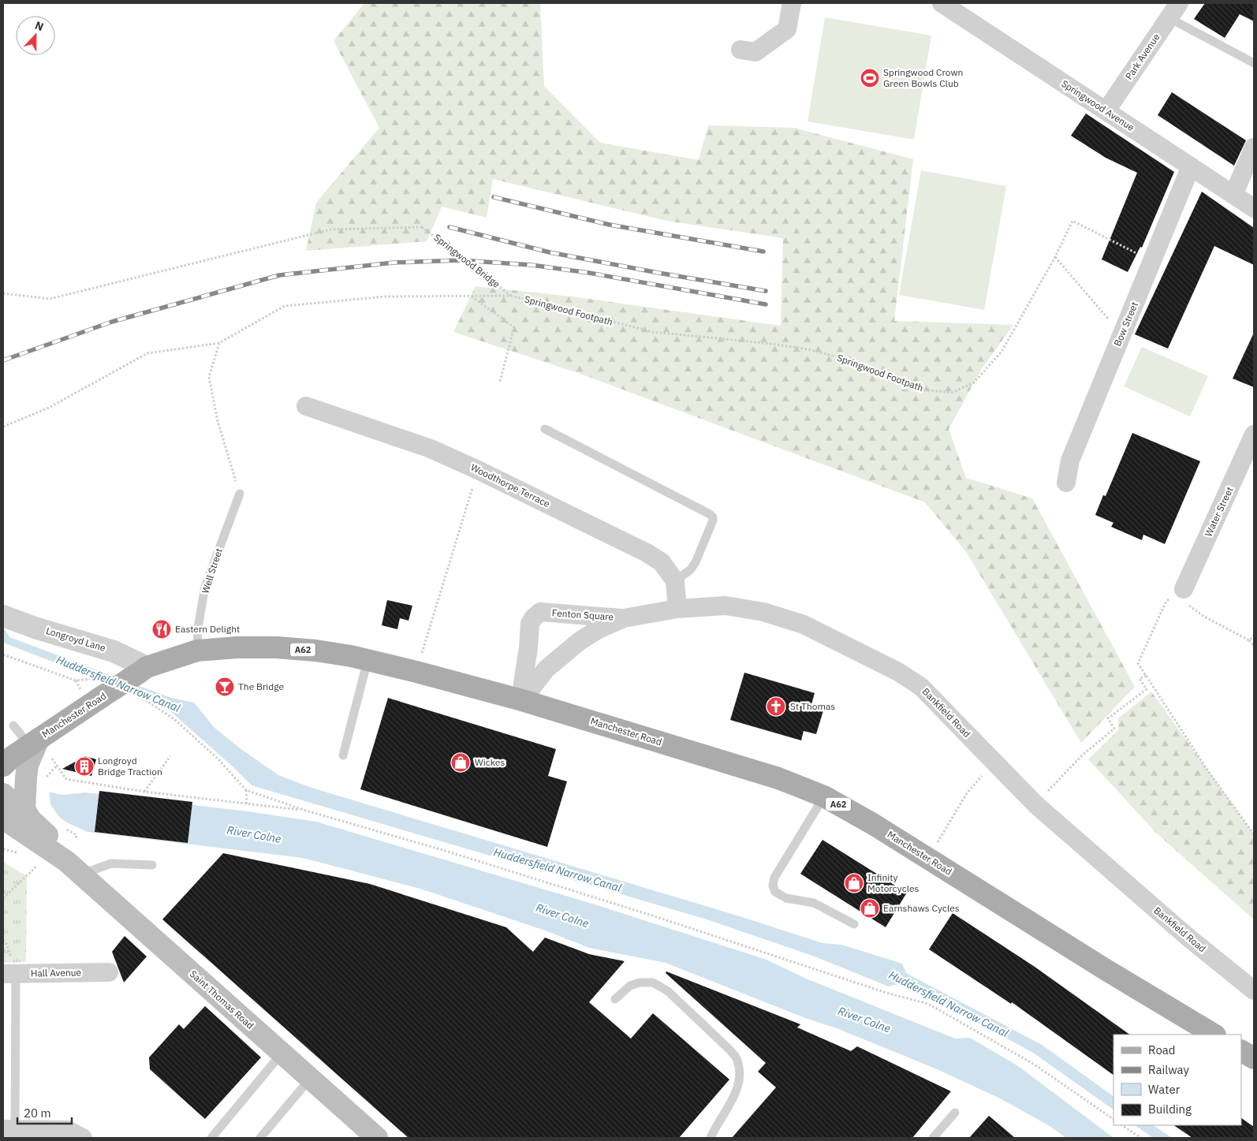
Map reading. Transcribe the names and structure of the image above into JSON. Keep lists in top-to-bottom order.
{
  "streets": {
    "main road": ["A62", "Manchester Road", "Saint Thomas Road"],
    "street": [
      "Park Avenue",
      "Springwood Avenue",
      "Bow Street",
      "Woodthorpe Terrace",
      "Water Street",
      "Fenton Square",
      "Longroyd Lane",
      "Bankfield Road",
      "Hall Avenue"
    ],
    "lane": ["Well Street"],
    "path": ["Springwood Bridge", "Springwood Footpath"]
  },
  "crossings": [
    ["Park Avenue", "Springwood Avenue"],
    ["Springwood Avenue", "Bow Street"],
    ["Springwood Bridge", "Springwood Footpath"],
    ["Springwood Footpath", "Bow Street"],
    ["Well Street", "Manchester Road"],
    ["Fenton Square", "Bankfield Road"],
    ["Fenton Square", "Manchester Road"],
    ["Longroyd Lane", "Manchester Road"],
    ["Bankfield Road", "Manchester Road"]
  ],
  "water": ["Huddersfield Narrow Canal", "River Colne"],
  "places": {
    "sports": ["Springwood Crown Green Bowls Club"],
    "restaurant": ["Eastern Delight"],
    "bar": ["The Bridge"],
    "church": ["St Thomas"],
    "shop": ["Wickes", "Infinity Motorcycles", "Earnshaws Cycles"],
    "building": ["Longroyd Bridge Traction"]
  },
  "legend": [
    "Road",
    "Railway",
    "Water",
    "Building"
  ],
  "scale_bar": "20 m",
  "north": "top"
}
